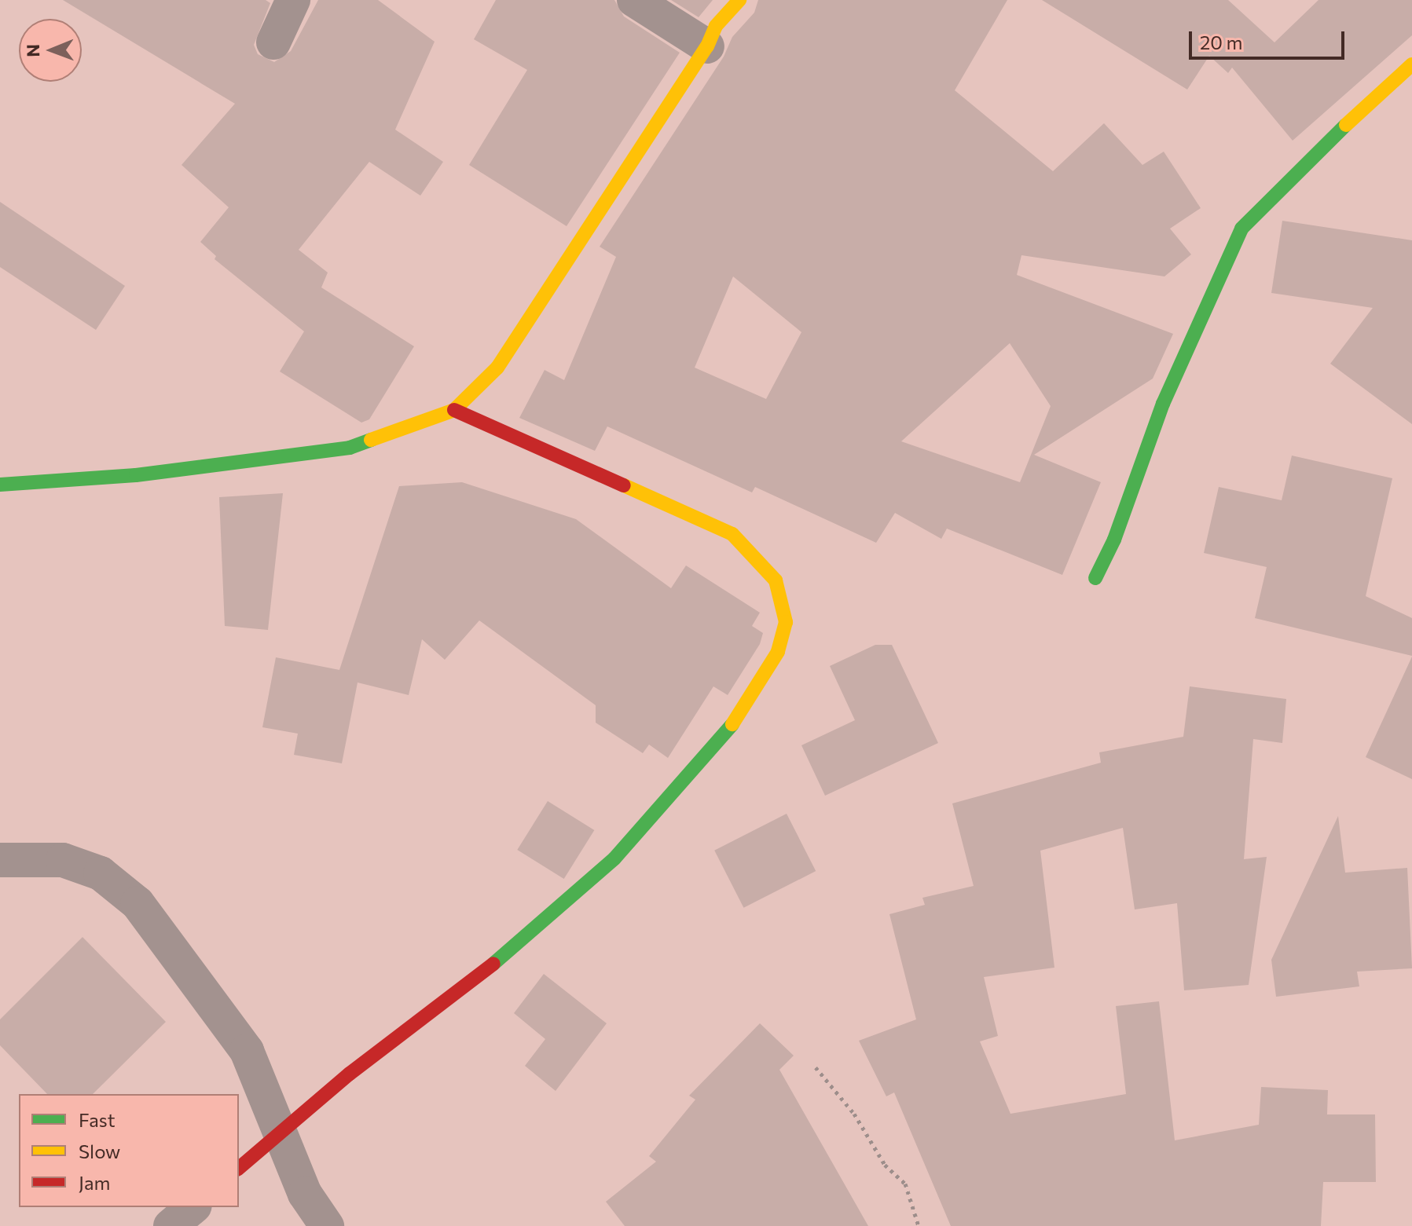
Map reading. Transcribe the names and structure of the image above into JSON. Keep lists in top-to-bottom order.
{
  "legend": ["Fast", "Slow", "Jam"],
  "scale_bar": "20 m",
  "north": "left"
}
